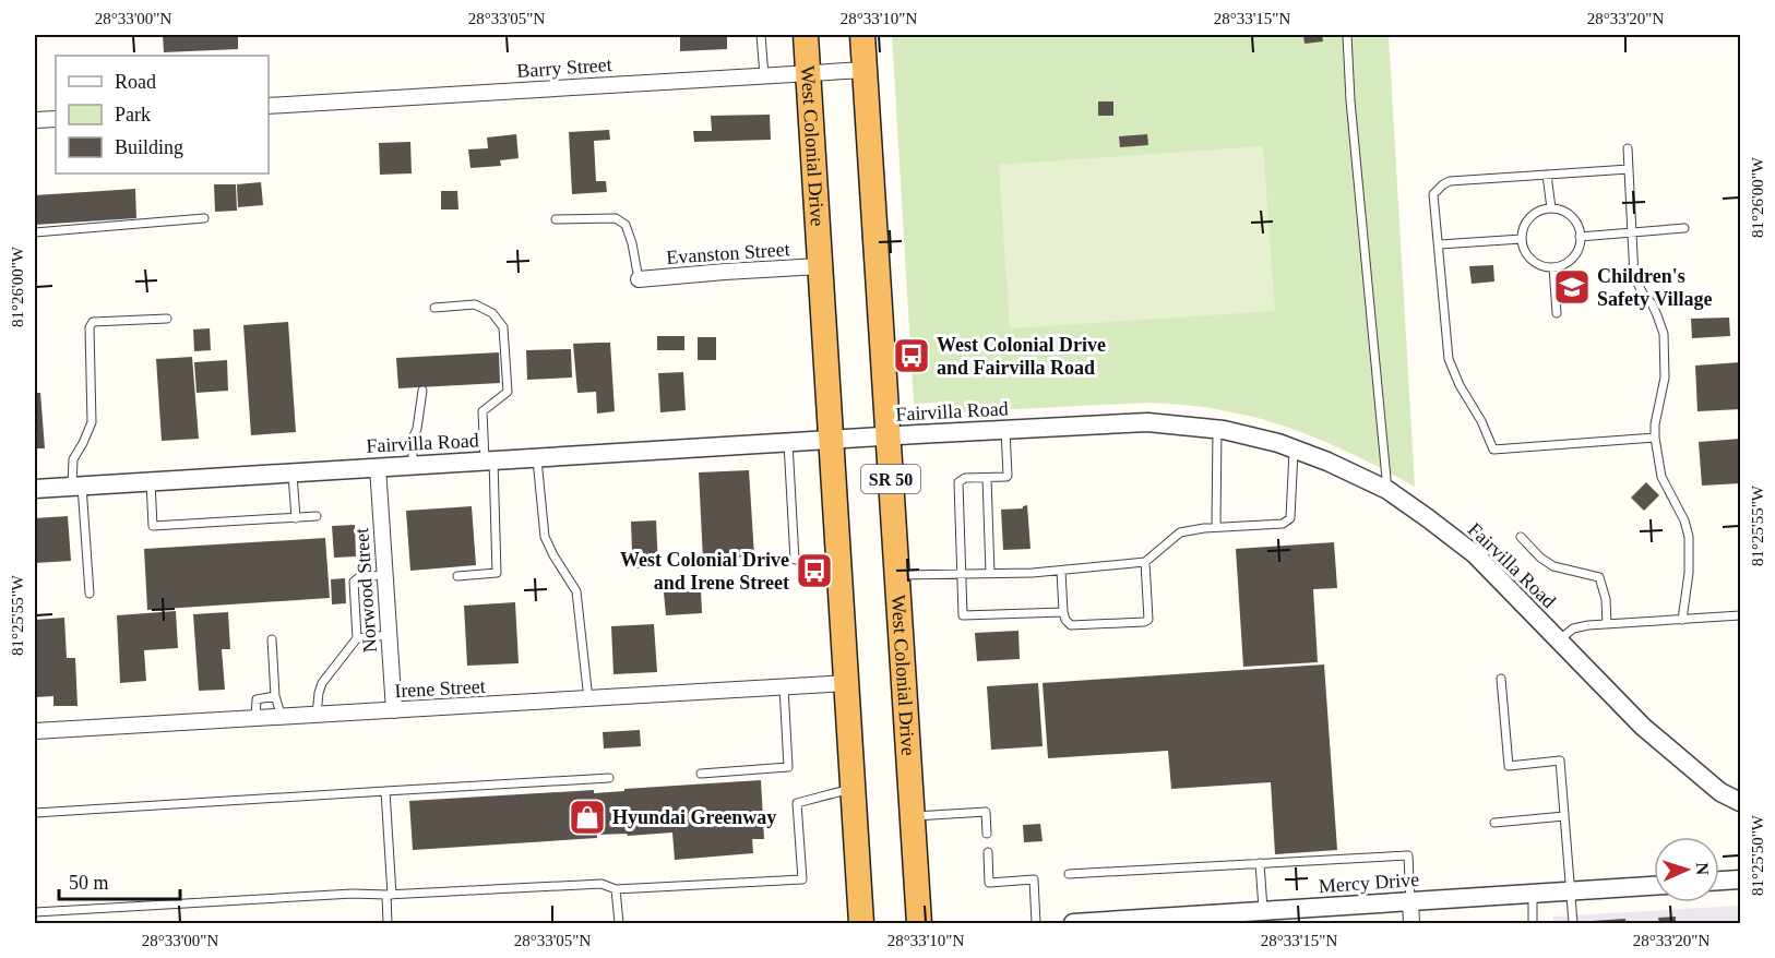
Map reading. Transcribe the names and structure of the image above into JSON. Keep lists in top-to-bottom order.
{
  "streets": {
    "highway": ["West Colonial Drive", "SR 50"],
    "street": [
      "Barry Street",
      "Evanston Street",
      "Fairvilla Road",
      "Norwood Street",
      "Irene Street",
      "Mercy Drive"
    ]
  },
  "crossings": [
    ["Barry Street", "West Colonial Drive"],
    ["West Colonial Drive", "Evanston Street"],
    ["West Colonial Drive", "Fairvilla Road"],
    ["West Colonial Drive", "Irene Street"],
    ["Fairvilla Road", "Norwood Street"],
    ["Norwood Street", "Irene Street"]
  ],
  "places": {
    "school or university": ["Children's Safety Village"],
    "bus stop": ["West Colonial Drive and Fairvilla Road", "West Colonial Drive and Irene Street"],
    "shop": ["Hyundai Greenway"]
  },
  "legend": ["Road", "Park", "Building"],
  "scale_bar": "50 m",
  "north": "right",
  "coordinates": [
    "28°33'00\"N",
    "28°33'05\"N",
    "28°33'10\"N",
    "28°33'15\"N",
    "28°33'20\"N",
    "81°26'00\"W",
    "81°25'55\"W",
    "81°25'50\"W"
  ]
}
